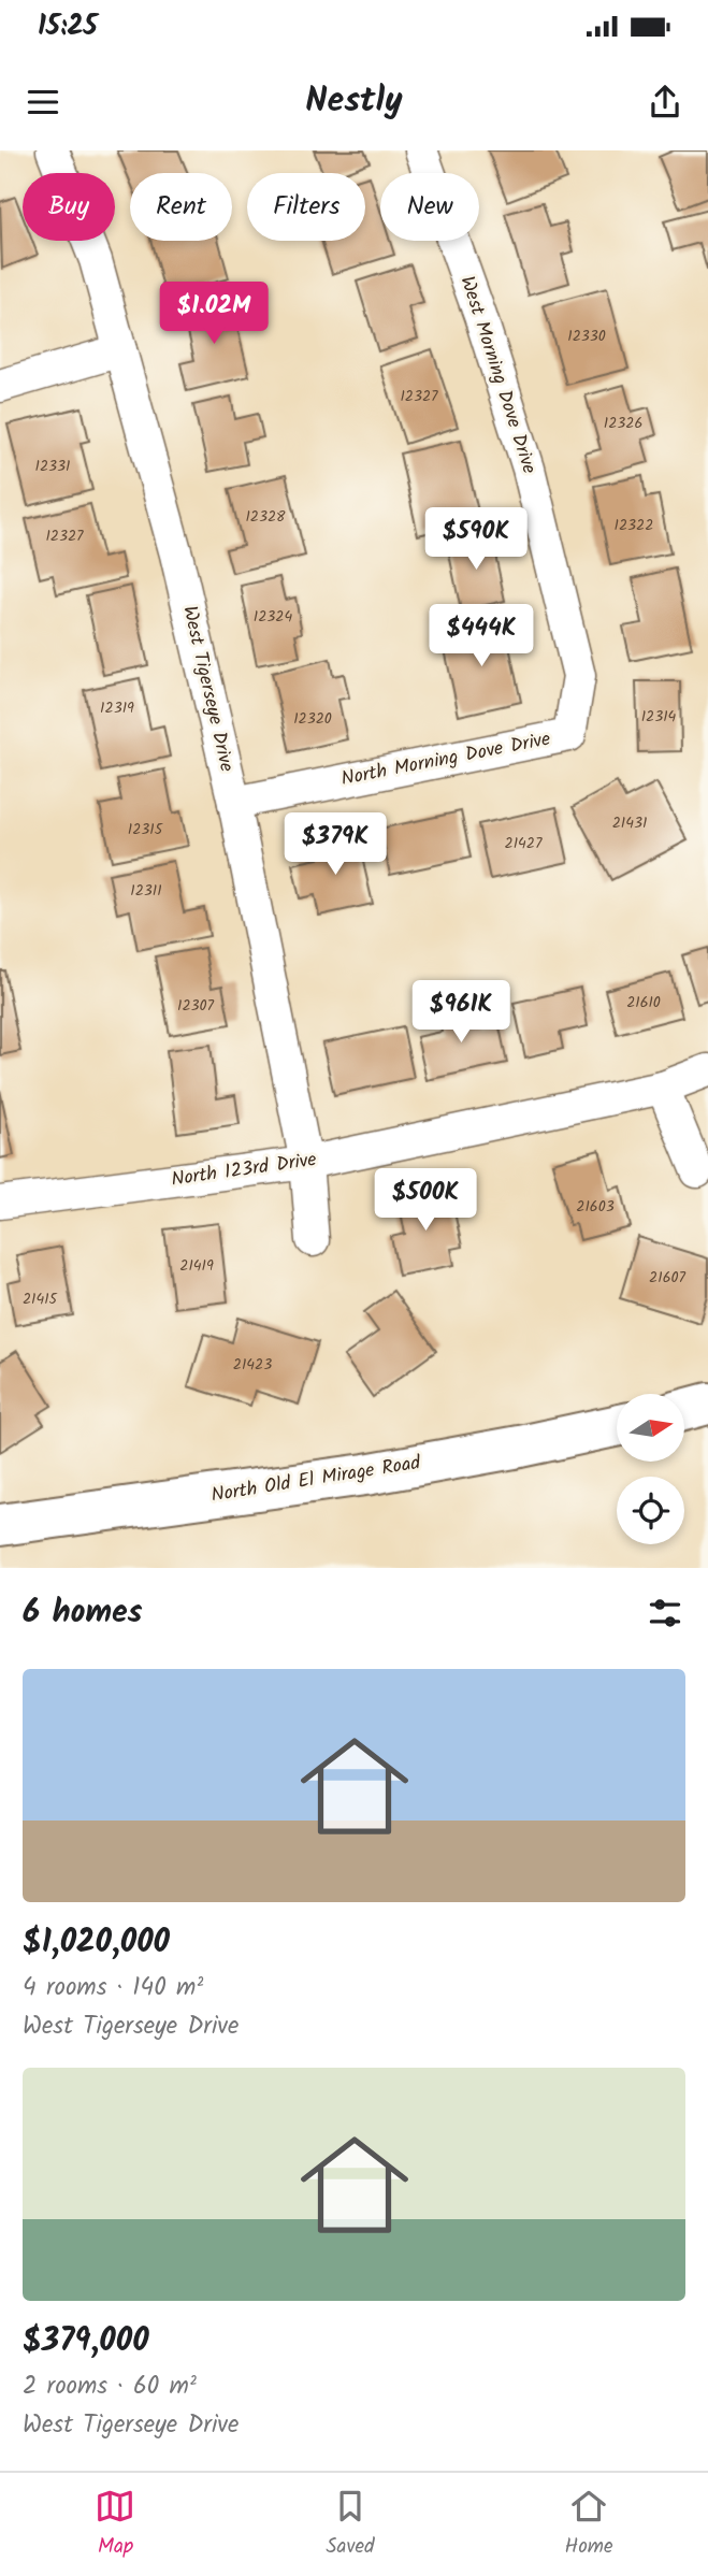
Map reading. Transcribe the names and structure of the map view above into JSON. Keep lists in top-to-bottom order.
{
  "streets": {
    "street": [
      "West Morning Dove Drive",
      "West Tigerseye Drive",
      "North Morning Dove Drive",
      "North 123rd Drive",
      "North Old El Mirage Road"
    ]
  },
  "crossings": [
    ["West Morning Dove Drive", "North Morning Dove Drive"],
    ["West Tigerseye Drive", "North Morning Dove Drive"],
    ["West Tigerseye Drive", "North 123rd Drive"]
  ],
  "house_numbers": [
    "12330",
    "12327",
    "12326",
    "12331",
    "12328",
    "12322",
    "12327",
    "12324",
    "12319",
    "12314",
    "12320",
    "21431",
    "12315",
    "21427",
    "12311",
    "21610",
    "12307",
    "21603",
    "21419",
    "21607",
    "21415",
    "21423"
  ],
  "north": "right",
  "page": {
    "status": "15:25",
    "header": "Nestly",
    "chip": [
      "Buy",
      "Rent",
      "Filters",
      "New"
    ],
    "price": [
      "$1.02M",
      "$590K",
      "$444K",
      "$379K",
      "$961K",
      "$500K"
    ],
    "heading": "6 homes",
    "list": [
      {
        "name": "$1,020,000",
        "note": "4 rooms · 140 m² · West Tigerseye Drive"
      },
      {
        "name": "$379,000",
        "note": "2 rooms · 60 m² · West Tigerseye Drive"
      }
    ],
    "tabs": ["Map", "Saved", "Home"]
  }
}
